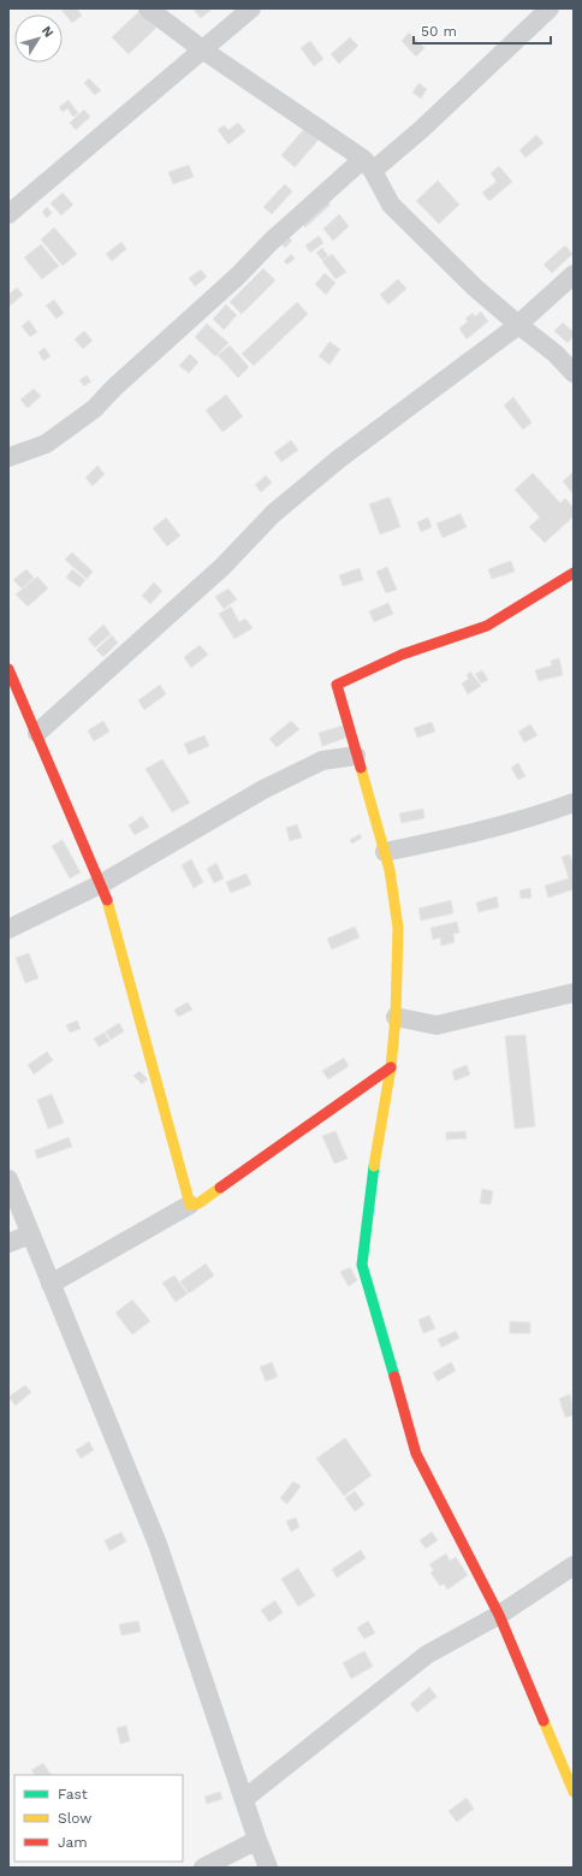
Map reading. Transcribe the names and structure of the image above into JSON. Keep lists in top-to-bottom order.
{
  "legend": ["Fast", "Slow", "Jam"],
  "scale_bar": "50 m",
  "north": "top right"
}
